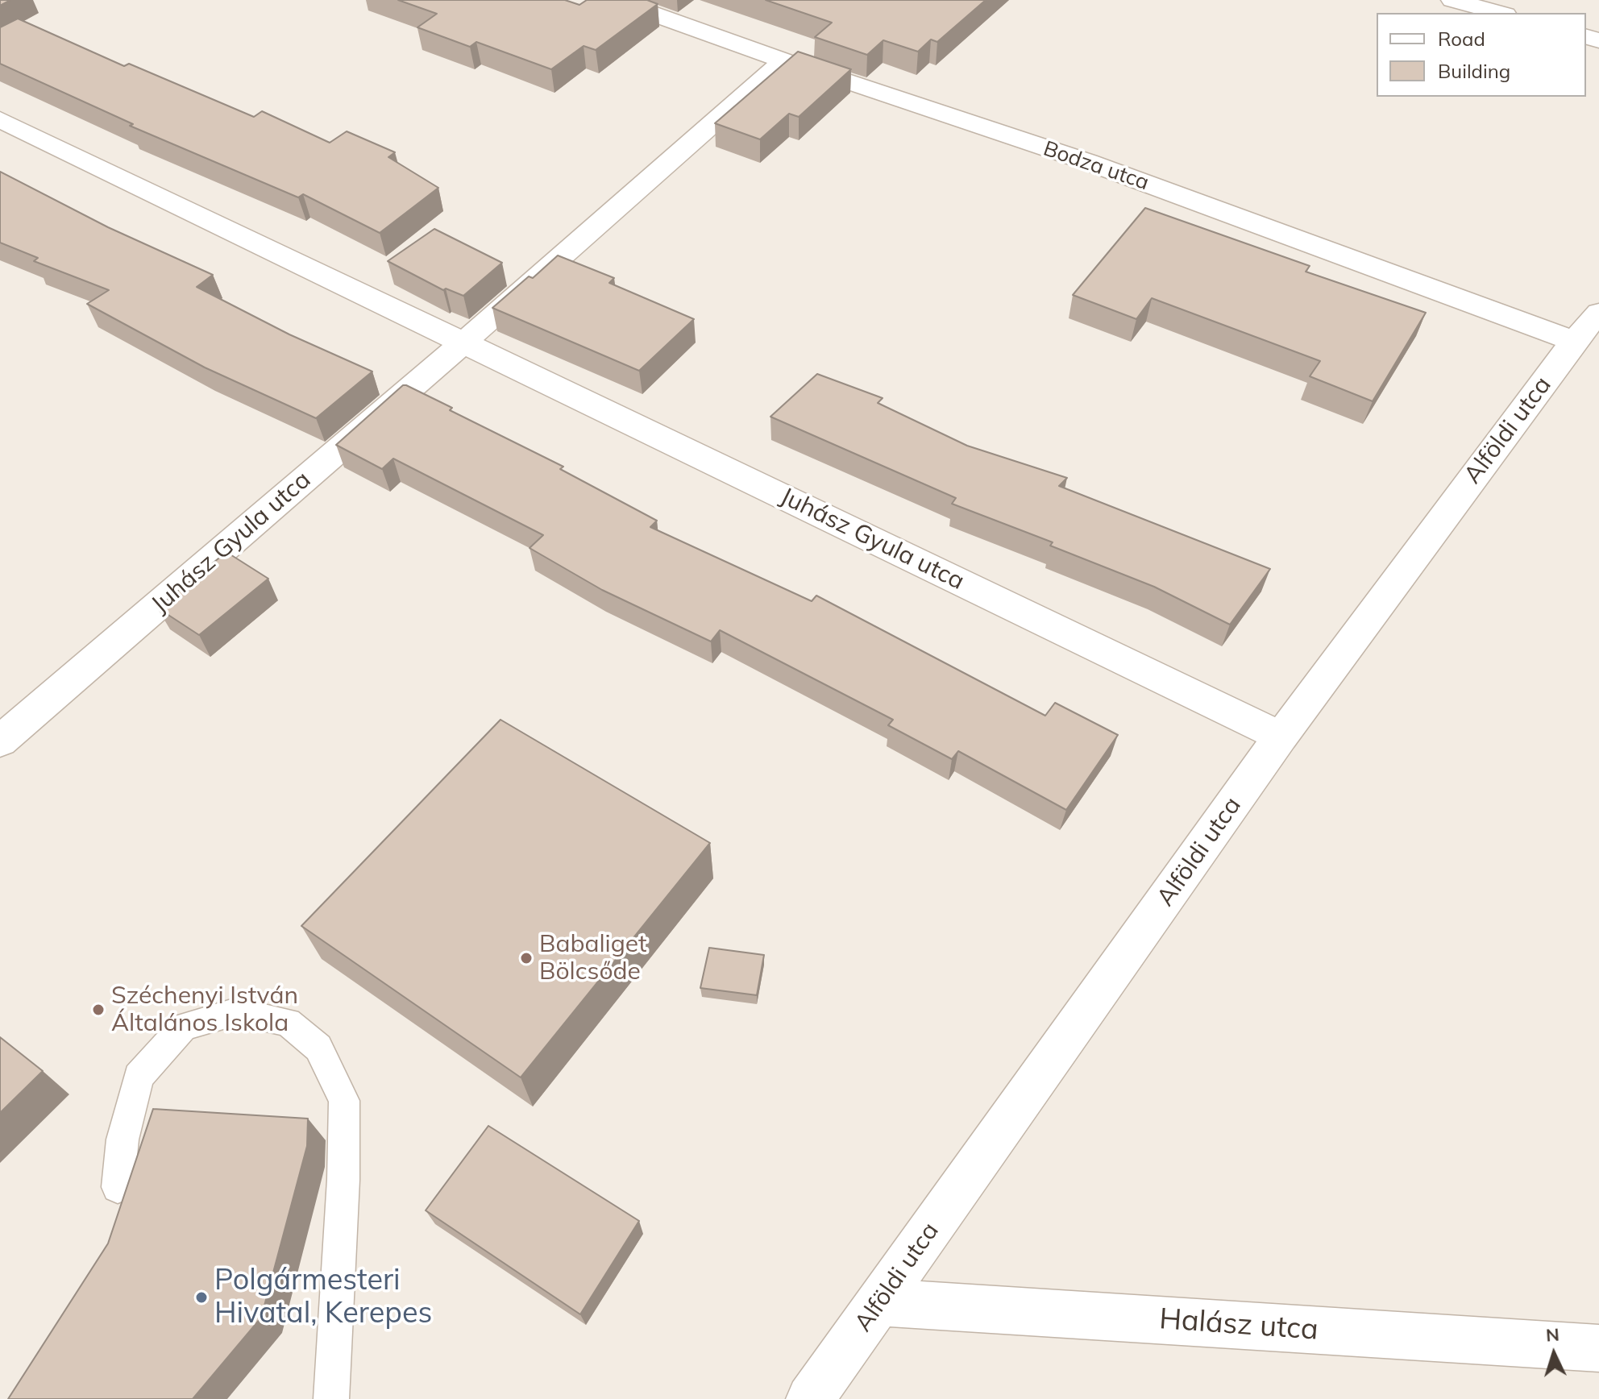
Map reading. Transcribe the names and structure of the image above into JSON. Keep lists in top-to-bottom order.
{
  "streets": {
    "street": [
      "Bodza utca",
      "Alföldi utca",
      "Juhász Gyula utca",
      "Halász utca"
    ]
  },
  "crossings": [
    ["Bodza utca", "Alföldi utca"],
    ["Bodza utca", "Juhász Gyula utca"],
    ["Alföldi utca", "Juhász Gyula utca"],
    ["Alföldi utca", "Halász utca"]
  ],
  "places": ["Babaliget Bölcsőde", "Széchenyi István Általános Iskola", "Polgármesteri Hivatal, Kerepes"],
  "legend": ["Road", "Building"],
  "north": "top"
}
